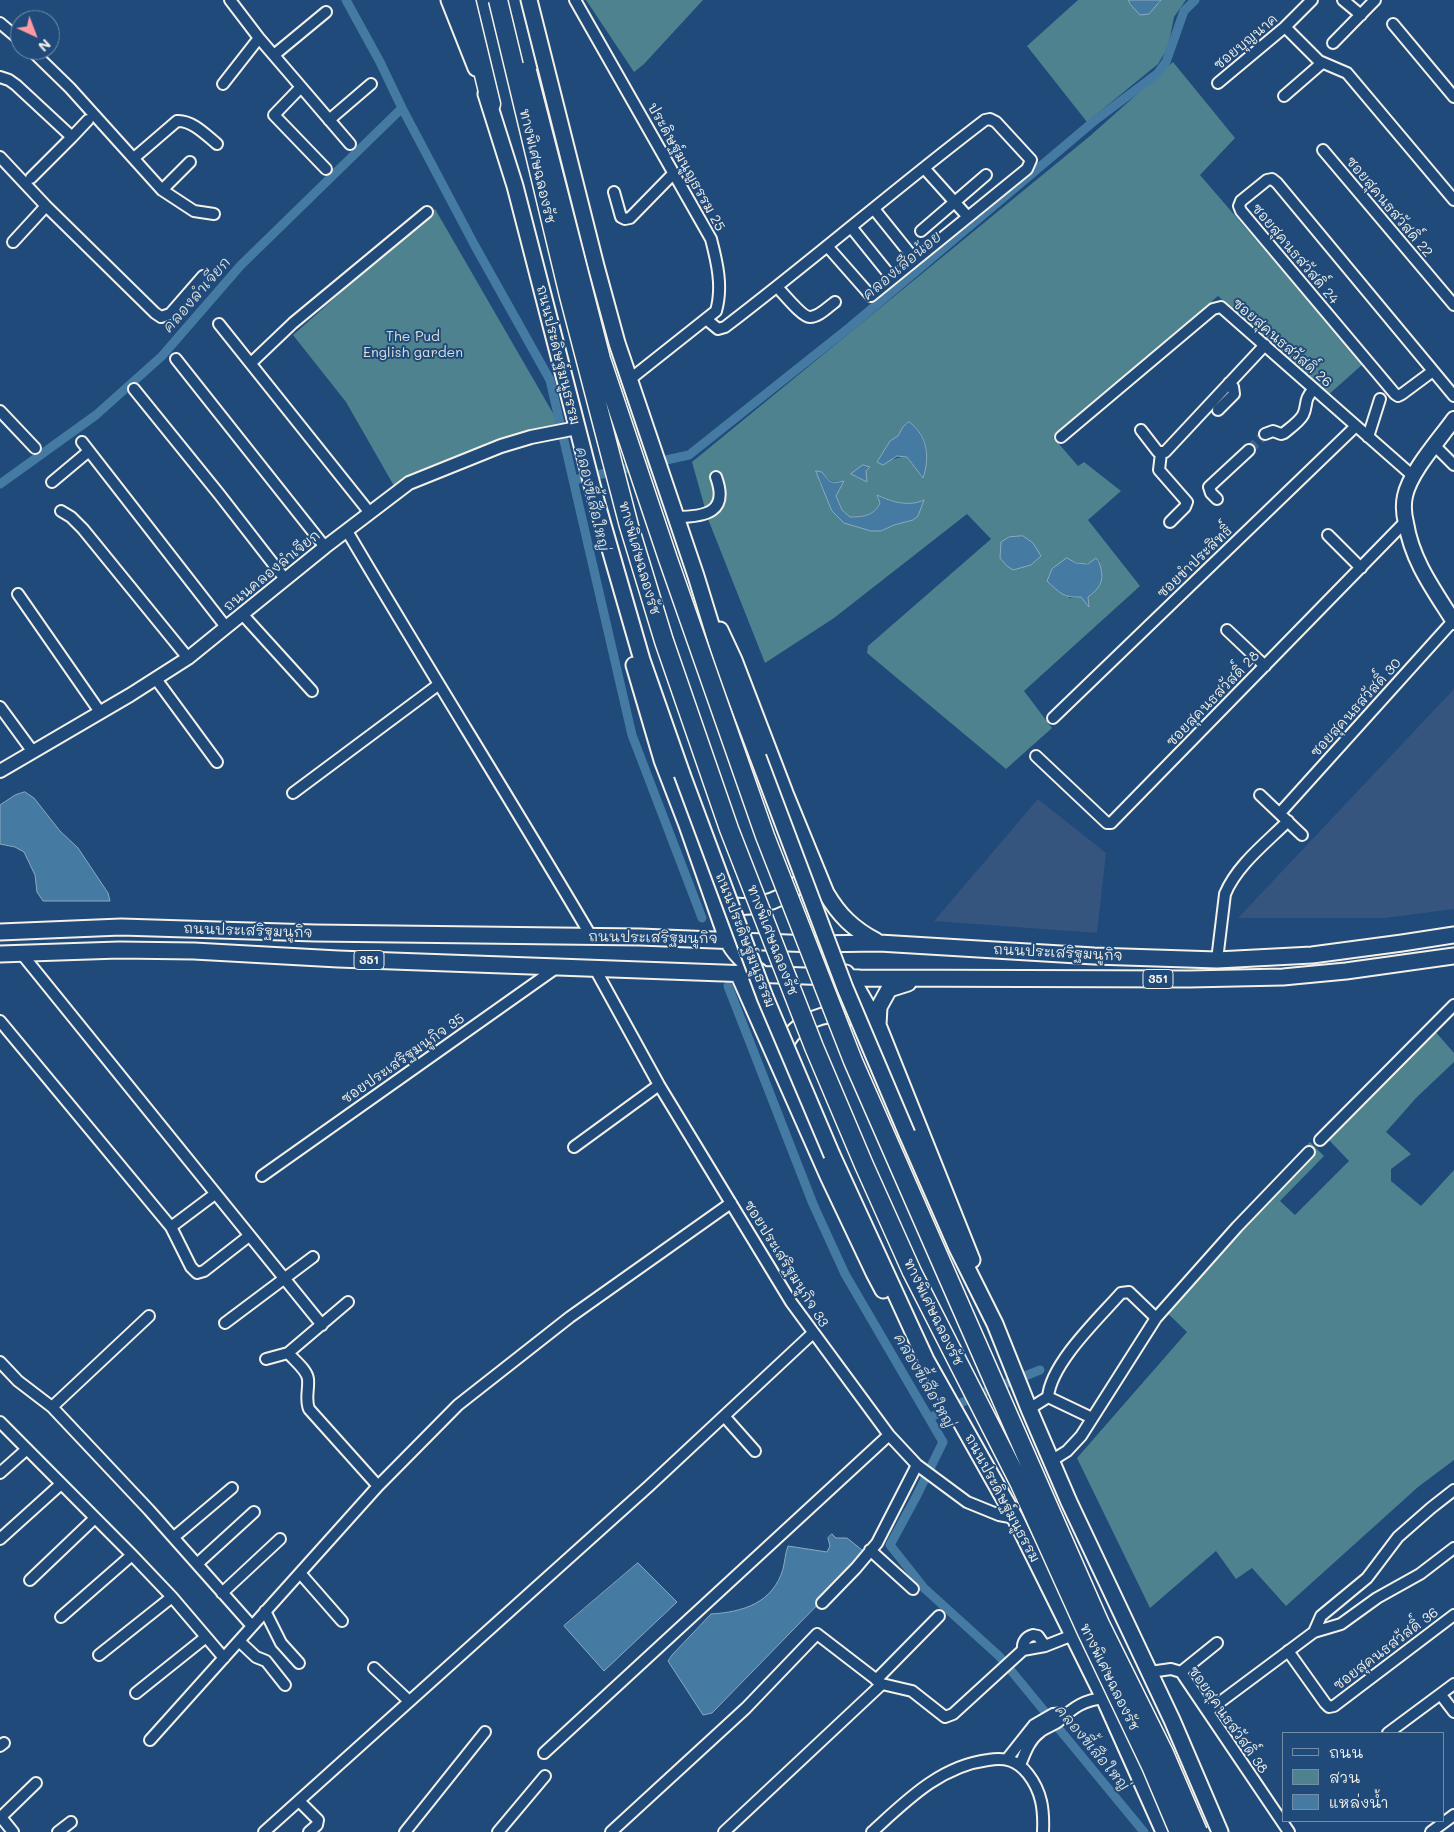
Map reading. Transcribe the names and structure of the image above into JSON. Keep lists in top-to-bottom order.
{
  "streets": {
    "highway": ["ทางพิเศษฉลองรัช"],
    "main road": ["ถนนประดิษฐ์มนูธรรม", "ถนนประเสริฐมนูกิจ", "351"],
    "street": [
      "ซอยบุญนาค",
      "ประดิษฐ์มนูญธรรม 25",
      "ซอยสุคนธสวัสดิ์ 22",
      "ซอยสุคนธสวัสดิ์ 24",
      "ซอยสุคนธสวัสดิ์ 26",
      "ซอยขำประสิทธิ์",
      "ถนนคลองลำเจียก",
      "ซอยสุคนธสวัสดิ์ 28",
      "ซอยสุคนธสวัสดิ์ 30",
      "ซอยประเสริฐมนูกิจ 35",
      "ซอยประเสริฐมนูกิจ 33",
      "ซอยสุคนธสวัสดิ์ 36",
      "ซอยสุคนธสวัสดิ์ 38"
    ]
  },
  "crossings": [
    ["ซอยสุคนธสวัสดิ์ 26", "ซอยขำประสิทธิ์"],
    ["ถนนประดิษฐ์มนูธรรม", "ถนนคลองลำเจียก"],
    ["ถนนประดิษฐ์มนูธรรม", "ซอยประเสริฐมนูกิจ 33"],
    ["ถนนประเสริฐมนูกิจ", "ซอยประเสริฐมนูกิจ 35"],
    ["ถนนประเสริฐมนูกิจ", "ซอยประเสริฐมนูกิจ 33"]
  ],
  "water": ["คลองเสือน้อย", "คลองลำเจียก", "คลองขี้เสือใหญ่"],
  "parks": ["The Pud English garden"],
  "legend": ["ถนน", "สวน", "แหล่งน้ำ"],
  "north": "bottom right"
}
